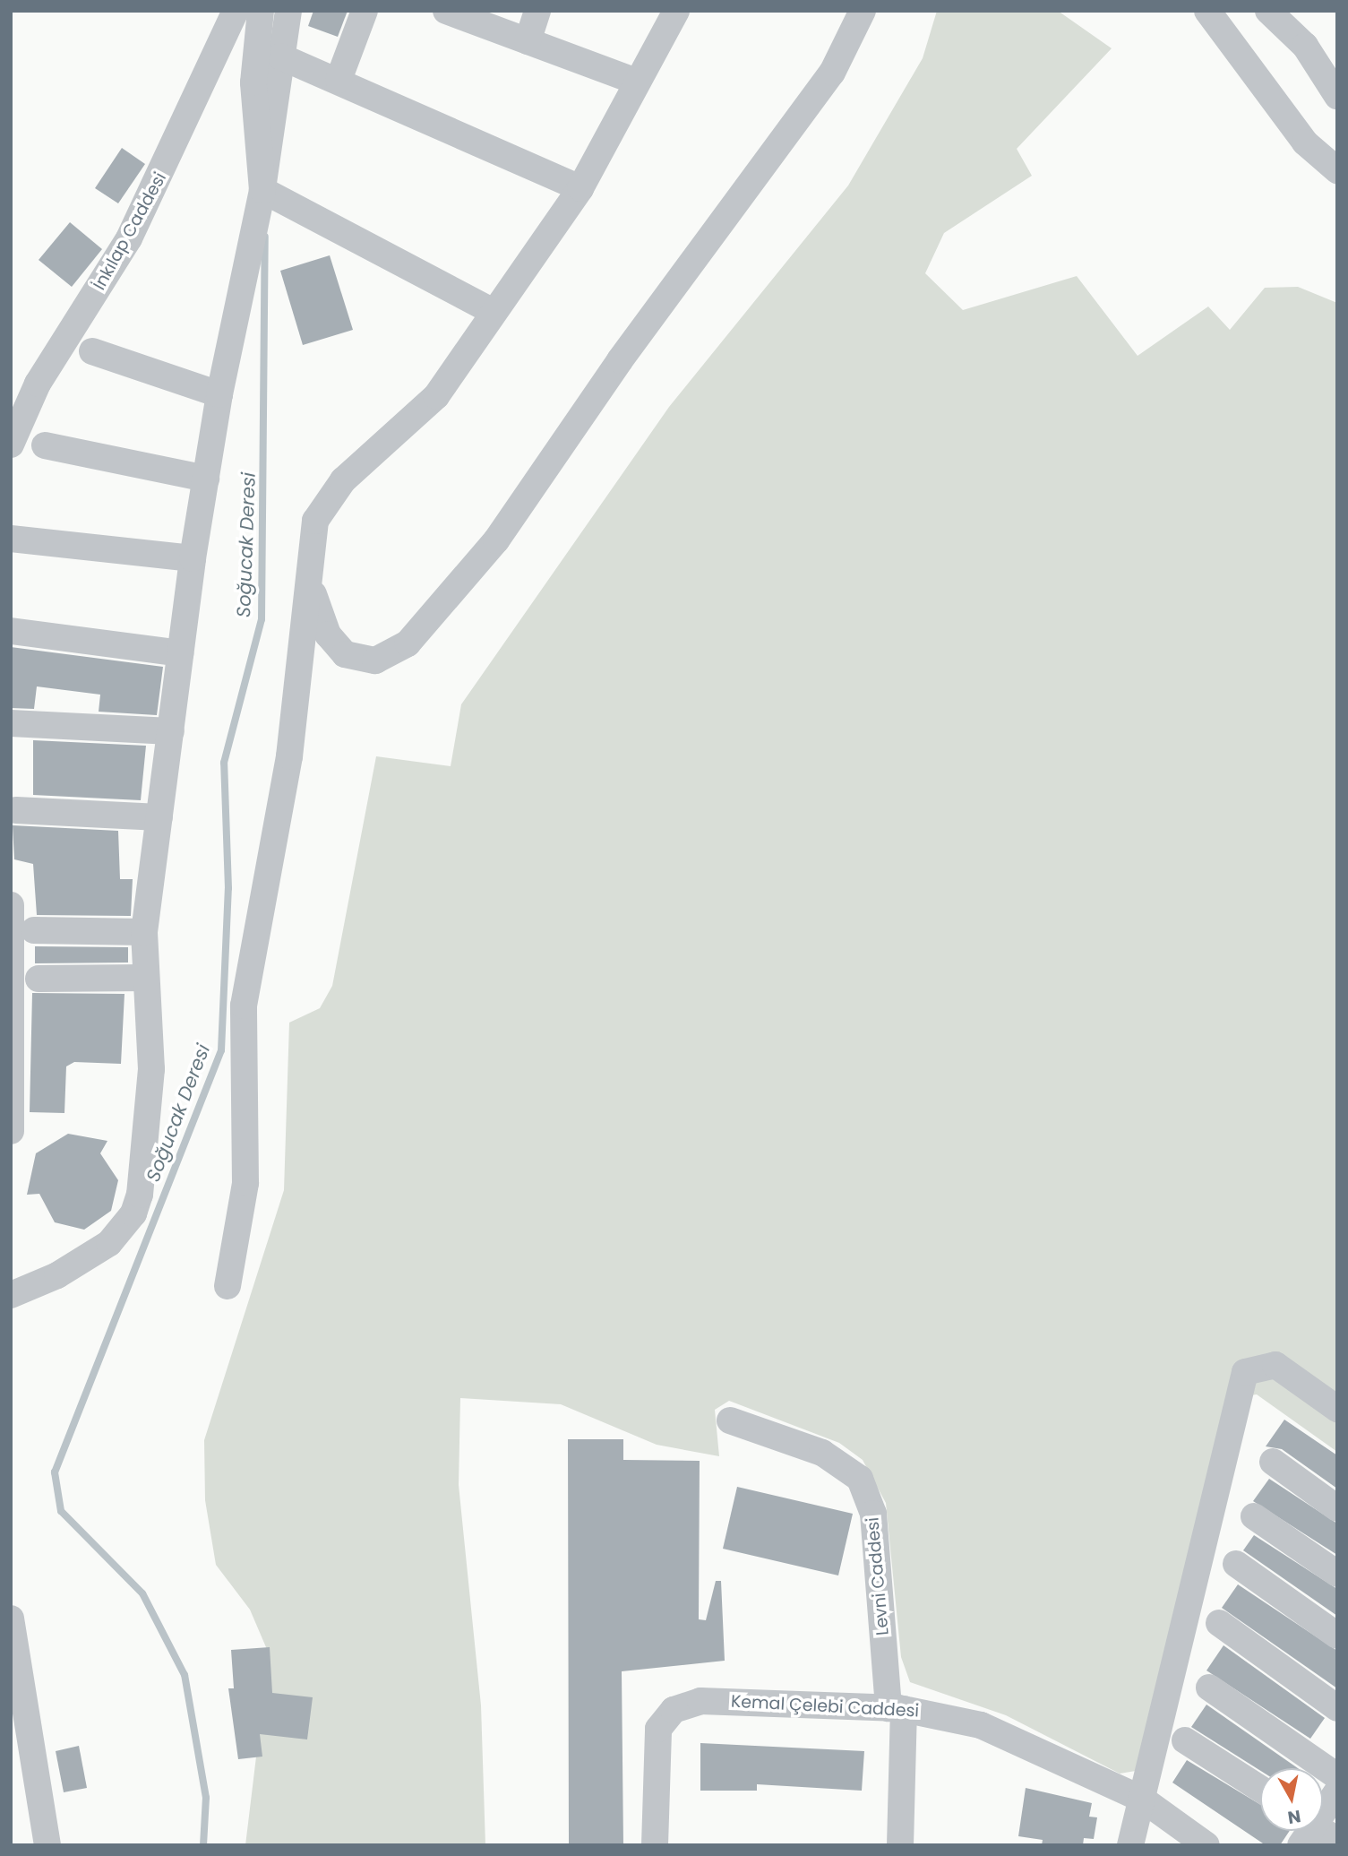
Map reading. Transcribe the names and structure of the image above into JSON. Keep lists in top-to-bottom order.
{
  "streets": {
    "street": ["İnkılap Caddesi", "Levni Caddesi", "Kemal Çelebi Caddesi"]
  },
  "crossings": [
    ["Levni Caddesi", "Kemal Çelebi Caddesi"]
  ],
  "water": ["Soğucak Deresi"],
  "north": "bottom"
}
